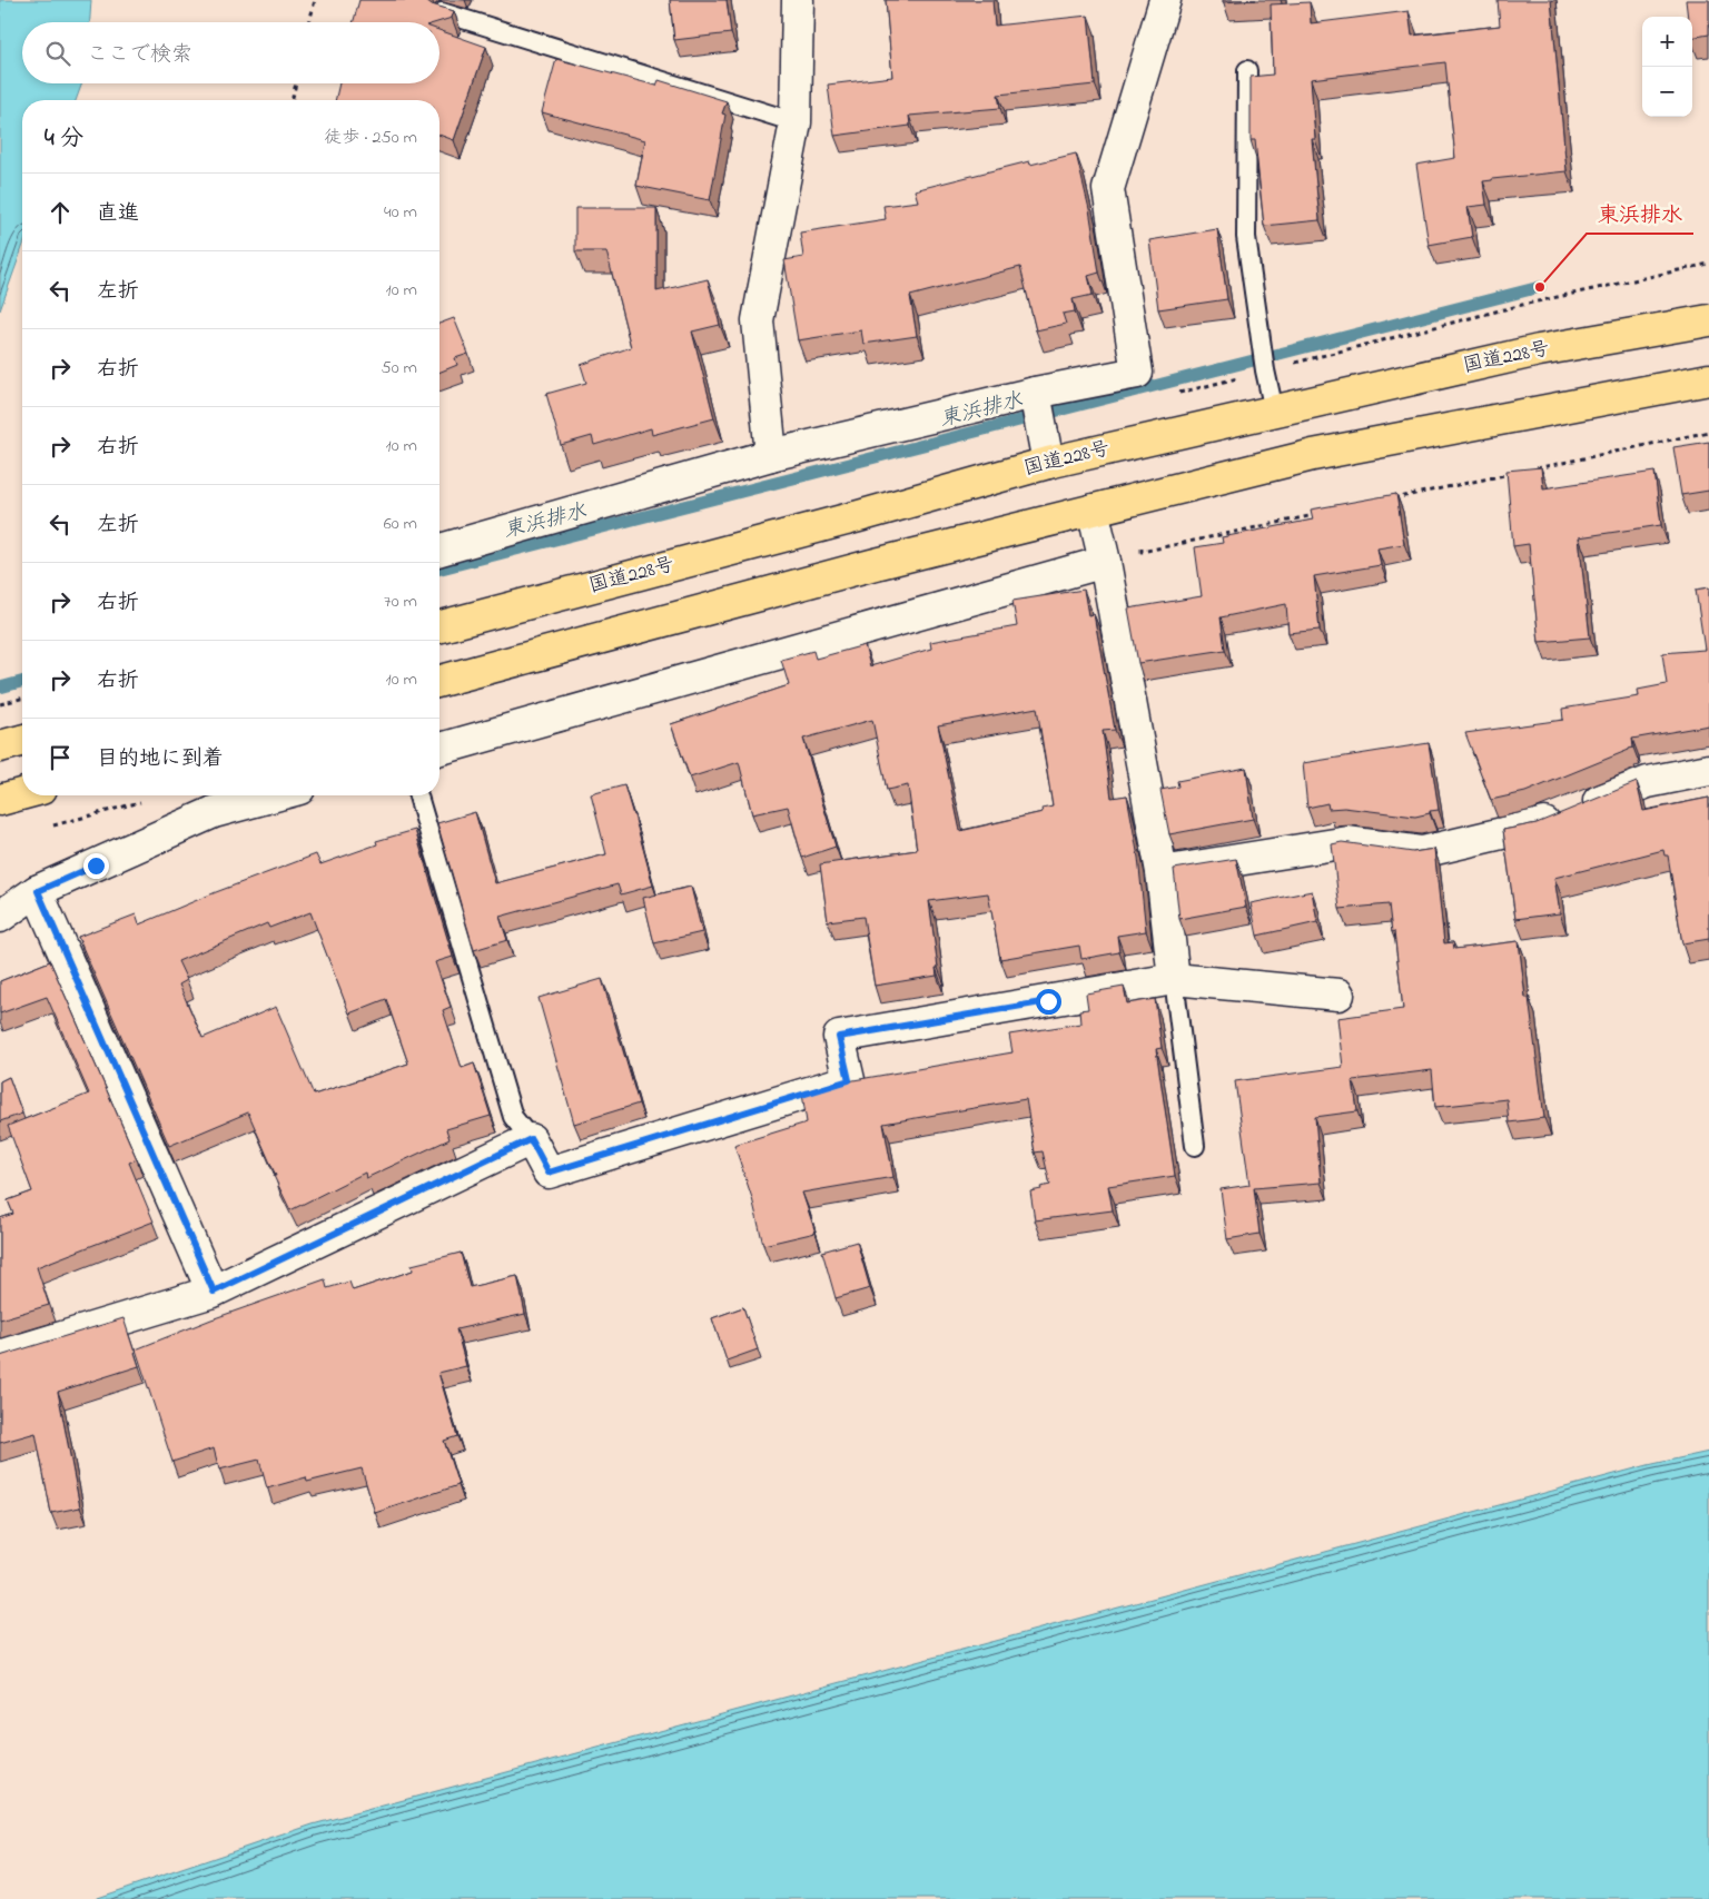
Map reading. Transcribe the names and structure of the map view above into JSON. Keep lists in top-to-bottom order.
{
  "streets": {
    "highway": ["国道228号"]
  },
  "water": ["東浜排水"],
  "places": ["東浜排水"],
  "page": {
    "map_buttons": ["+", "−"],
    "search": "ここで検索",
    "heading": ["4 分", "徒歩 · 250 m"],
    "list": [
      ["直進", "40 m"],
      ["左折", "10 m"],
      ["右折", "50 m"],
      ["右折", "10 m"],
      ["左折", "60 m"],
      ["右折", "70 m"],
      ["右折", "10 m"],
      "目的地に到着"
    ]
  }
}
